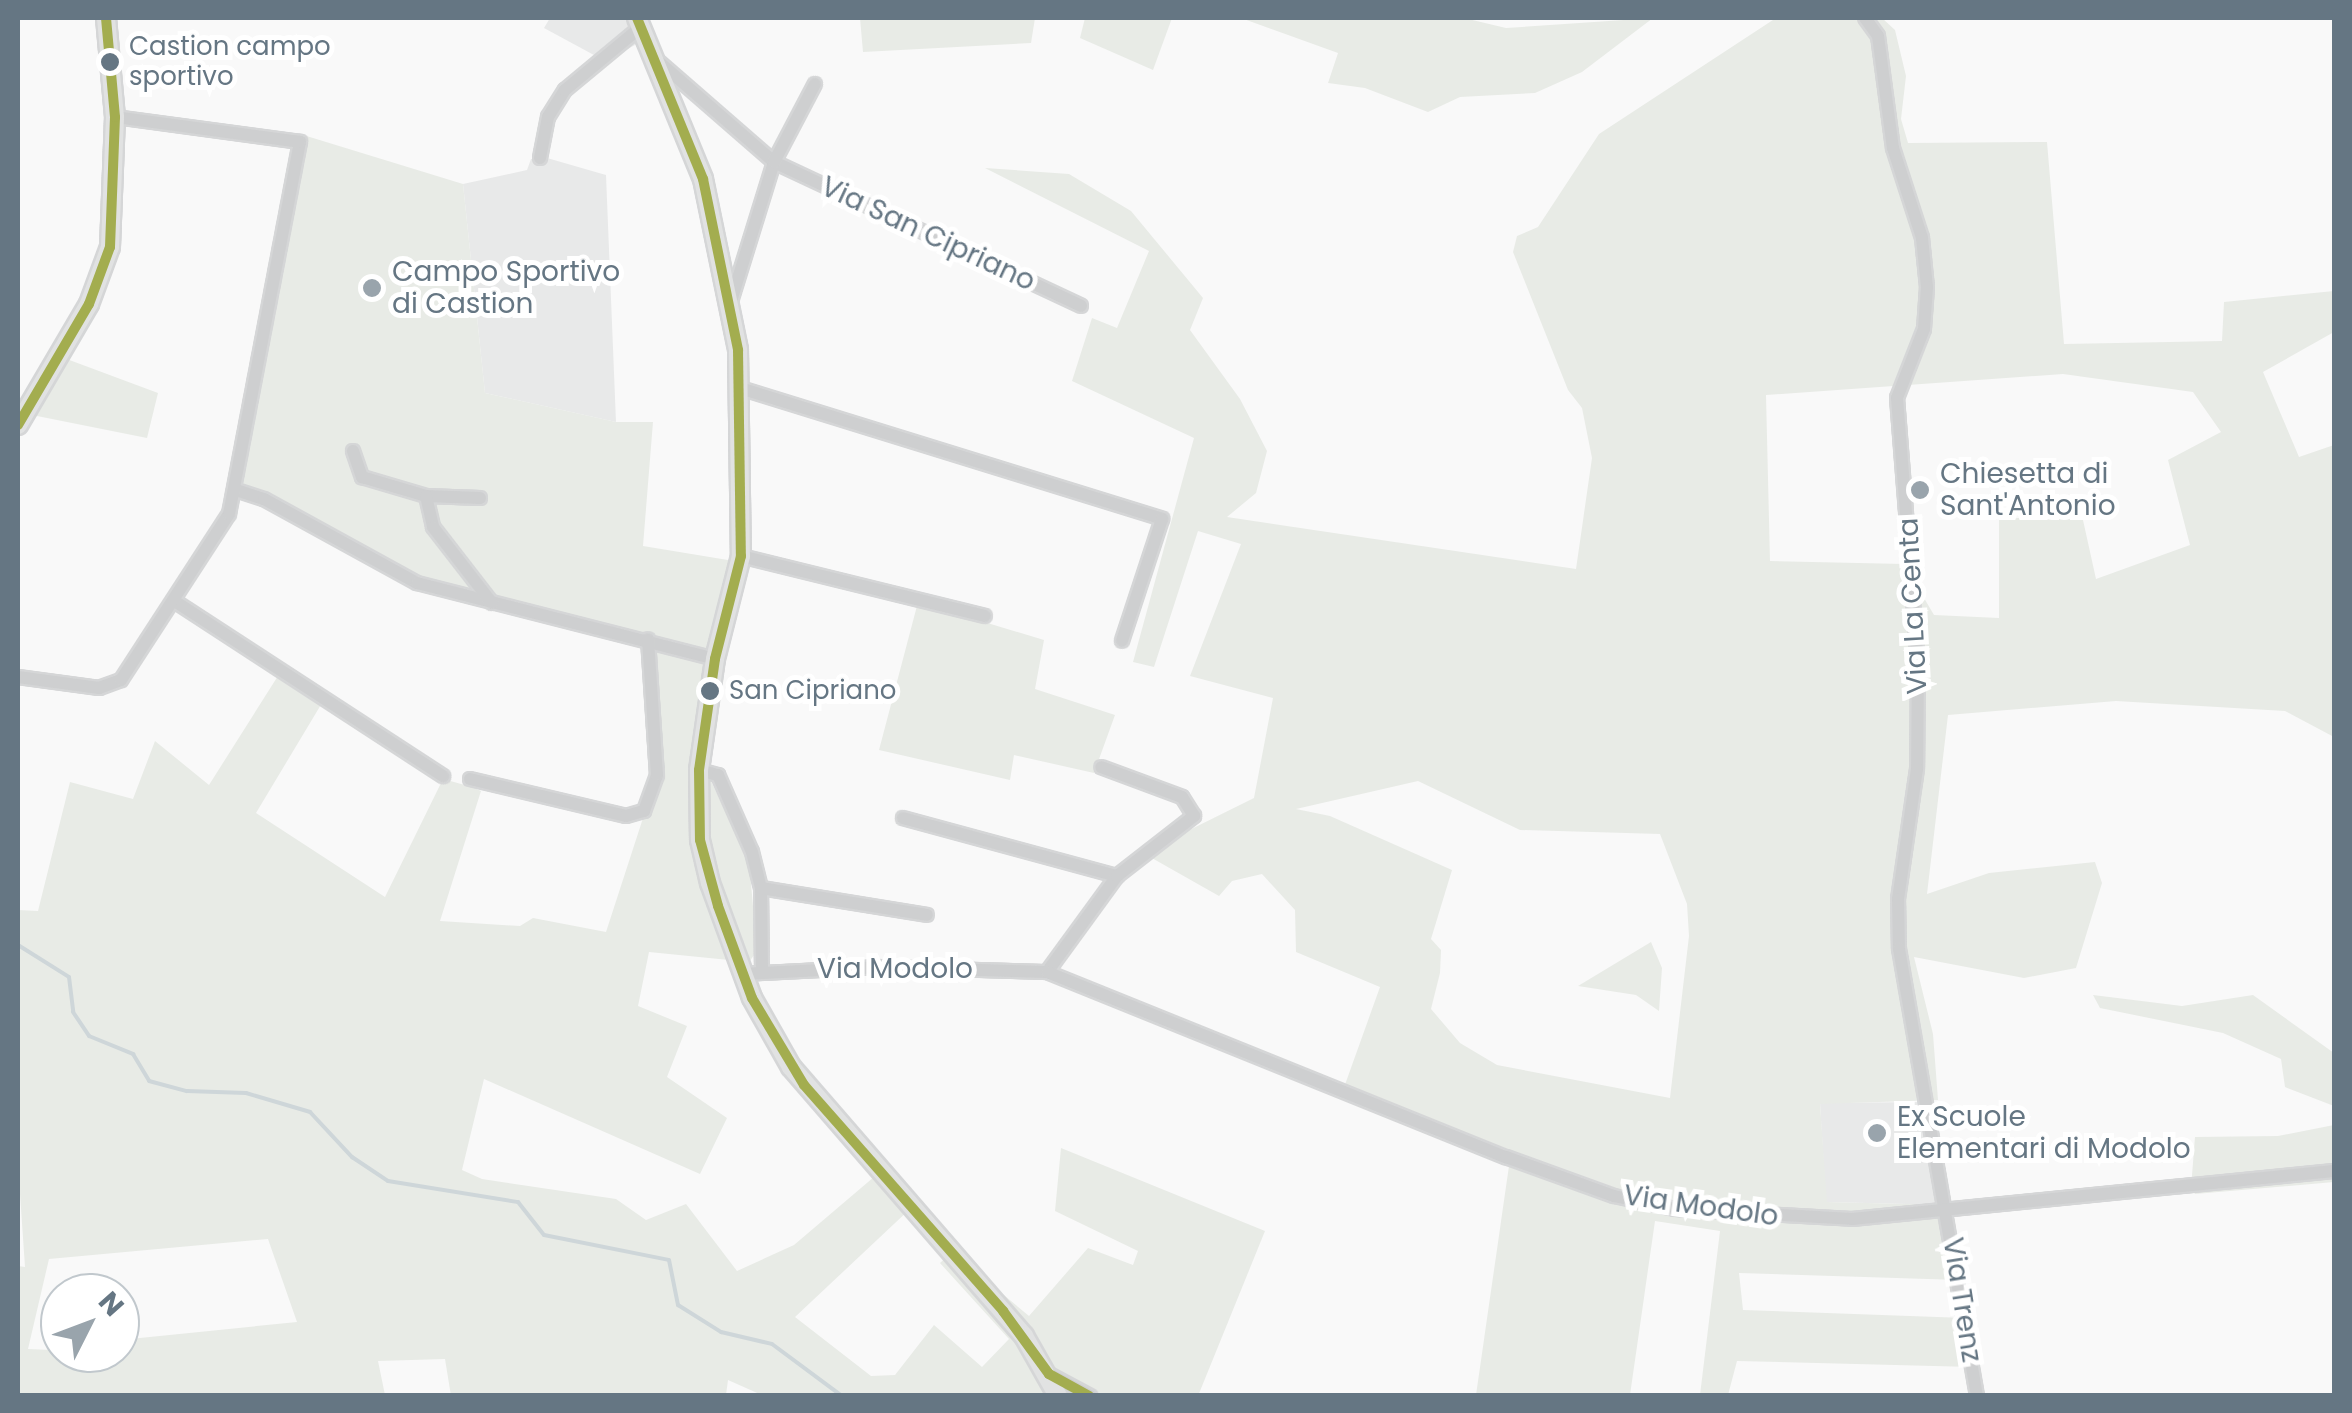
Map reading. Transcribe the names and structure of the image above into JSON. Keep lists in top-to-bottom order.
{
  "streets": {
    "main road": ["Via San Cipriano"],
    "street": ["Via La Centa", "Via Modolo", "Via Trenz"]
  },
  "crossings": [
    ["Via San Cipriano", "Via Modolo"],
    ["Via La Centa", "Via Modolo"],
    ["Via La Centa", "Via Trenz"],
    ["Via Modolo", "Via Trenz"]
  ],
  "places": [
    "Castion campo sportivo",
    "Campo Sportivo di Castion",
    "Chiesetta di Sant'Antonio",
    "San Cipriano",
    "Ex Scuole Elementari di Modolo"
  ],
  "north": "top right"
}
